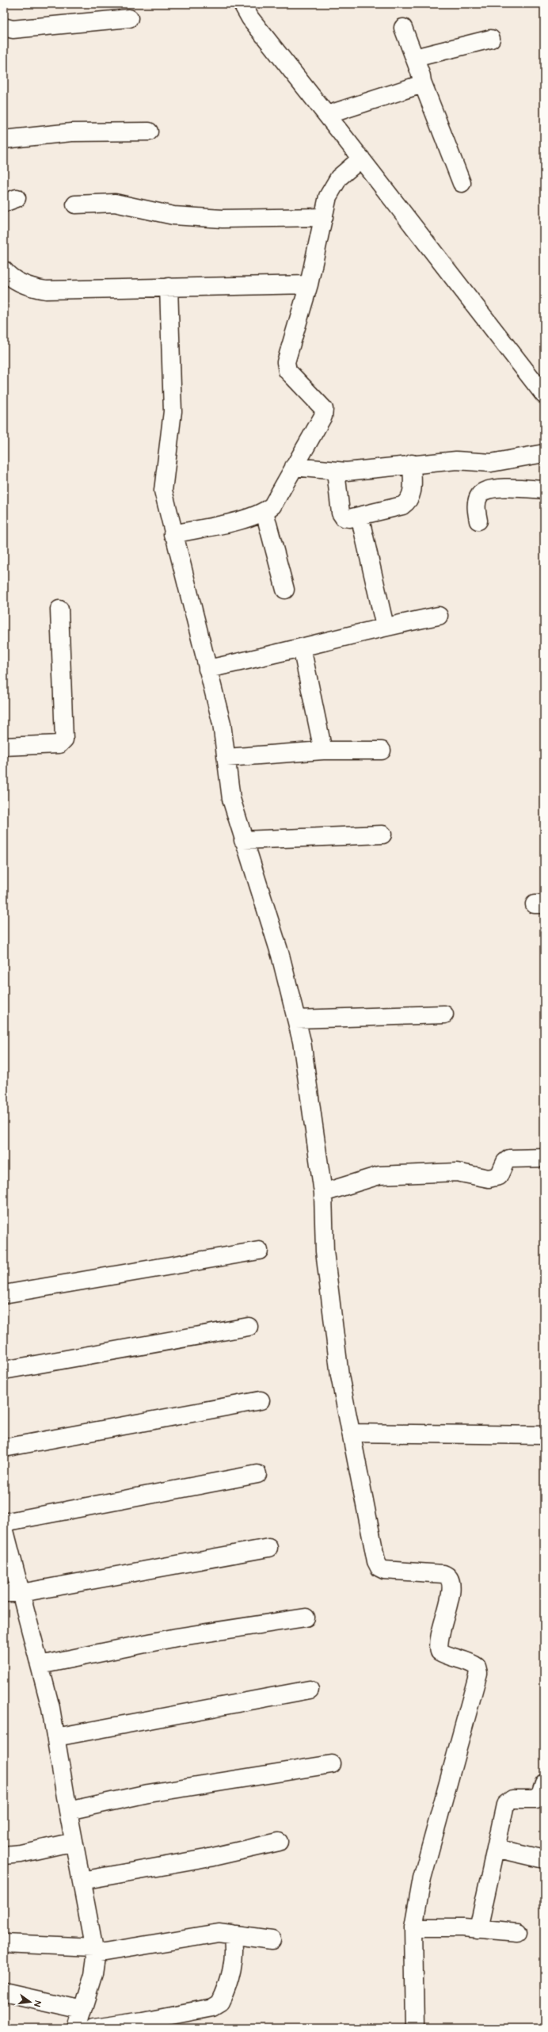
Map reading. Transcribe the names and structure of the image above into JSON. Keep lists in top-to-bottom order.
{
  "north": "right"
}
